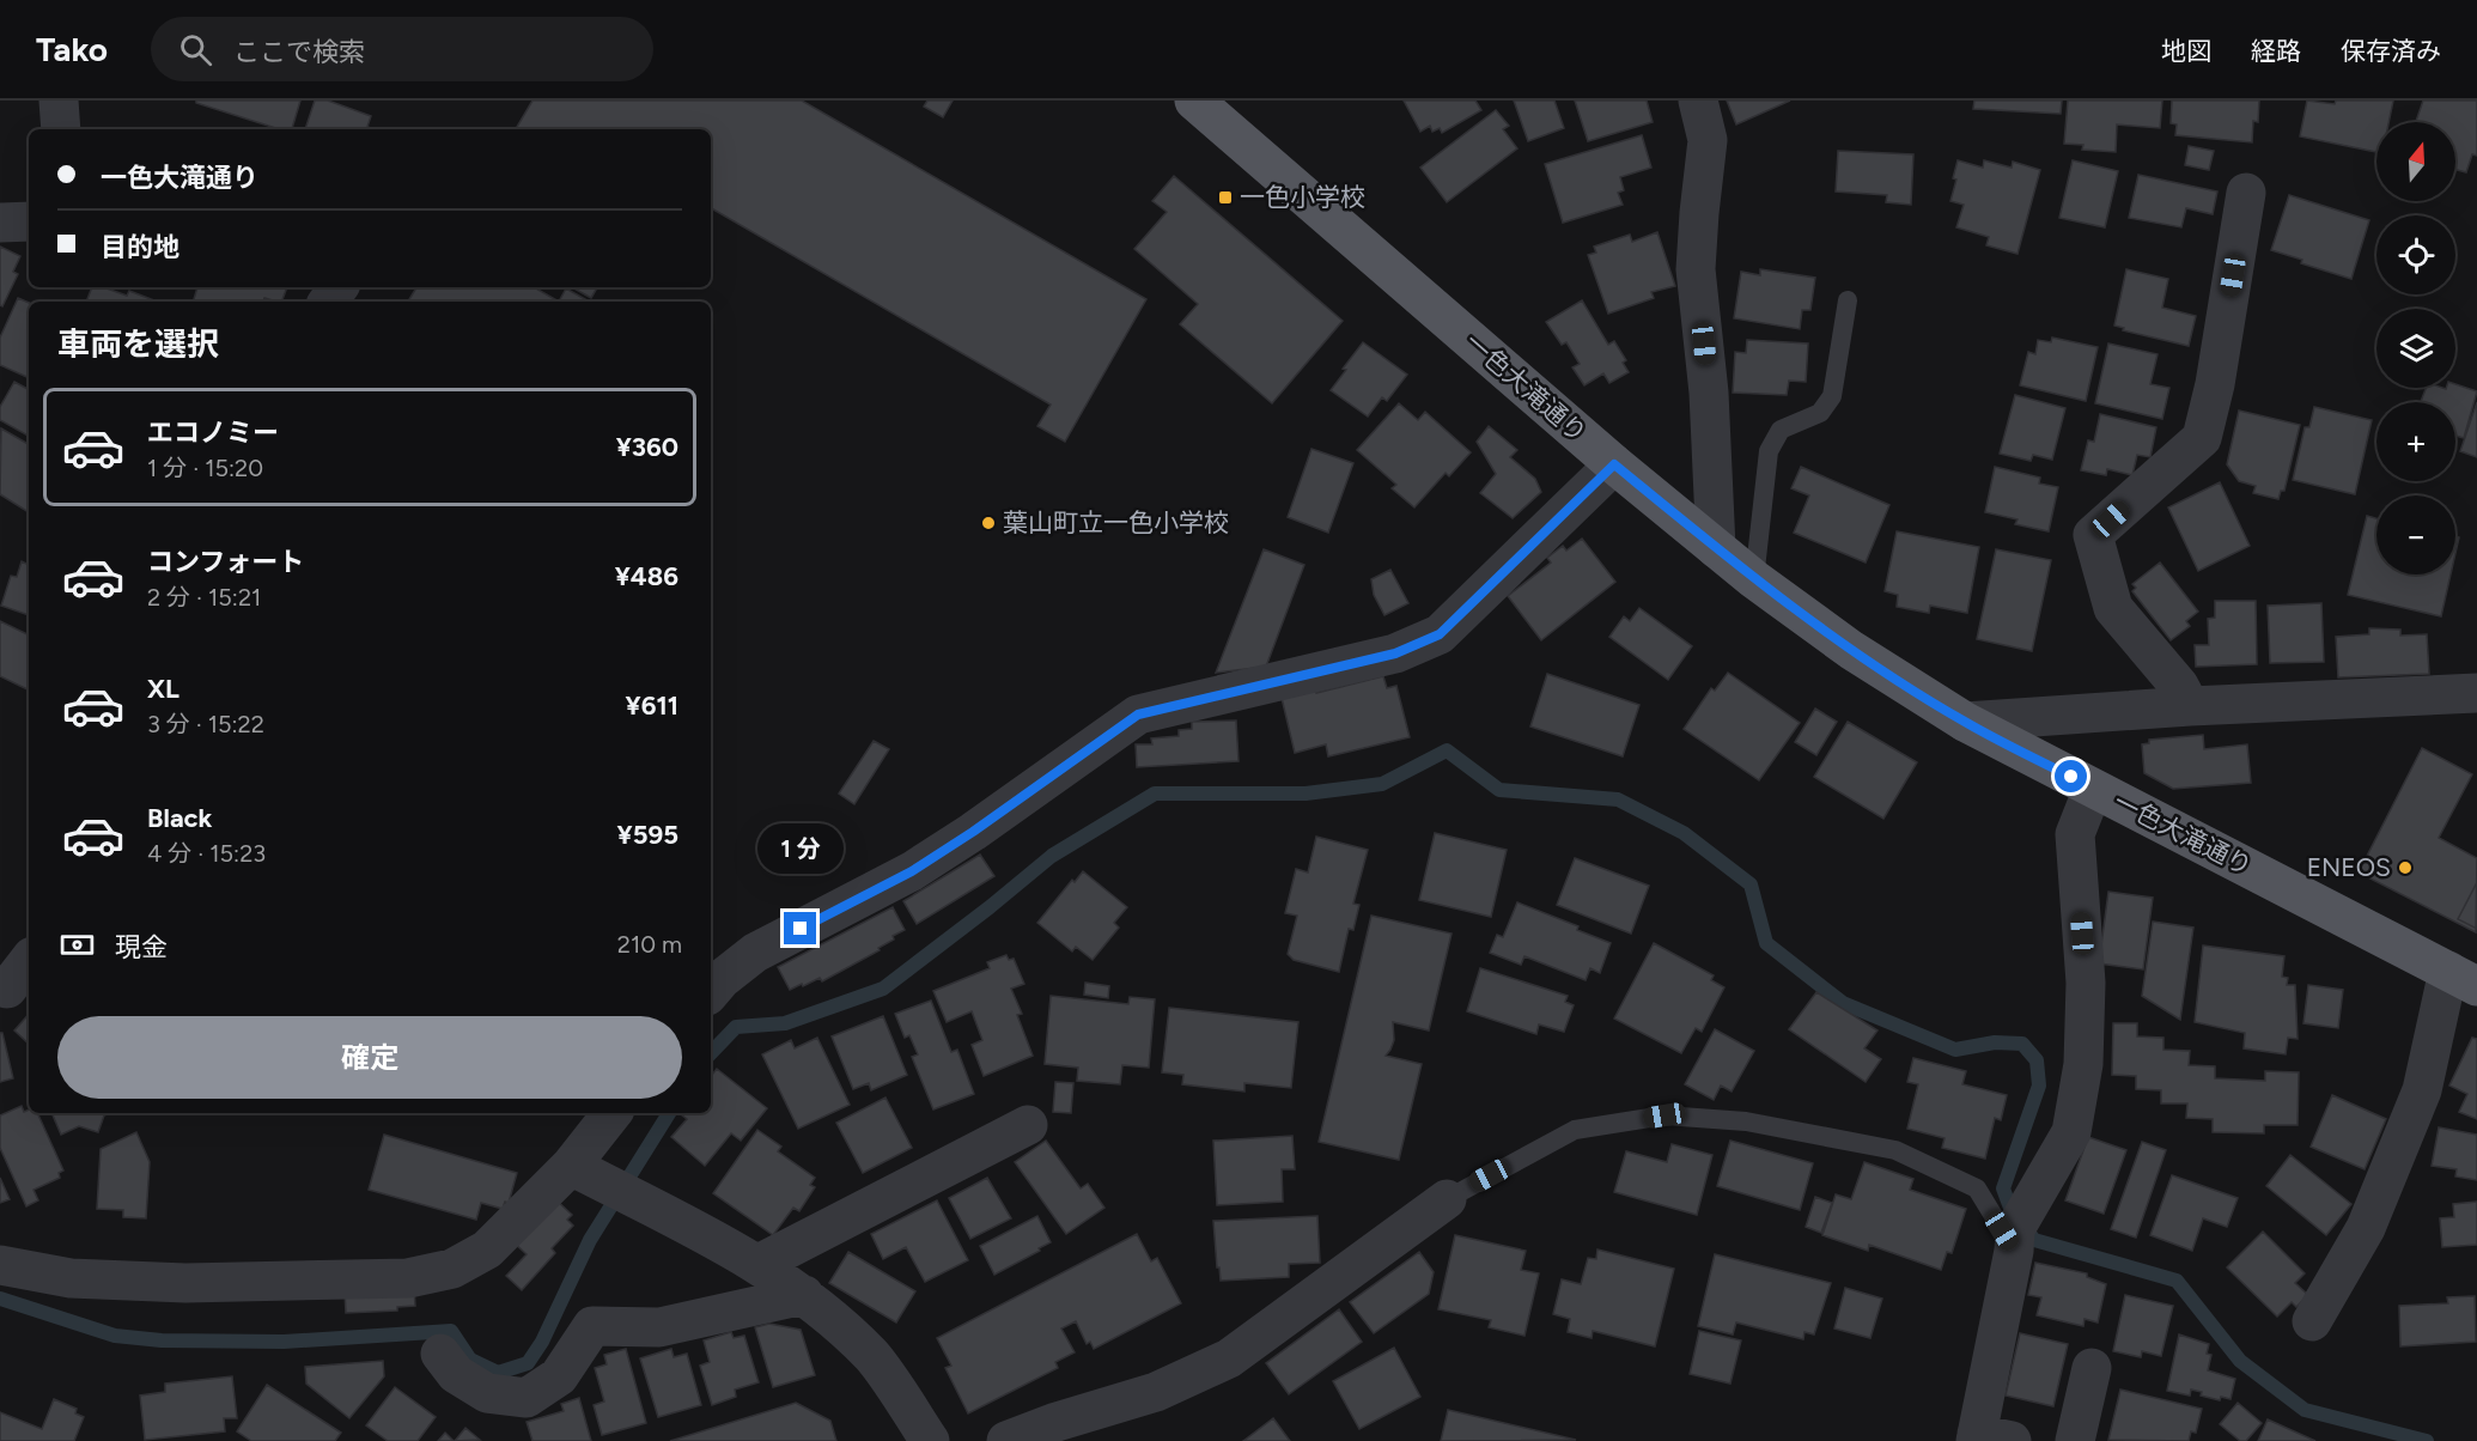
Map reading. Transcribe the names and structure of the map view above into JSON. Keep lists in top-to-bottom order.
{
  "streets": {
    "main road": ["一色大滝通り"]
  },
  "places": {
    "transit": ["一色小学校"],
    "other": ["葉山町立一色小学校", "ENEOS"]
  },
  "north": "top",
  "page": {
    "header": "Tako",
    "search": "ここで検索",
    "nav": ["地図", "経路", "保存済み"],
    "map_buttons": ["+", "−"],
    "banner": ["一色大滝通り", "目的地"],
    "heading": "車両を選択",
    "list": [
      {
        "name": "エコノミー",
        "note": "1 分 · 15:20",
        "value": "¥360"
      },
      {
        "name": "コンフォート",
        "note": "2 分 · 15:21",
        "value": "¥486"
      },
      {
        "name": "XL",
        "note": "3 分 · 15:22",
        "value": "¥611"
      },
      {
        "name": "Black",
        "note": "4 分 · 15:23",
        "value": "¥595"
      }
    ],
    "bubble": "1 分",
    "pay": ["現金", "210 m"],
    "buttons": "確定"
  }
}
